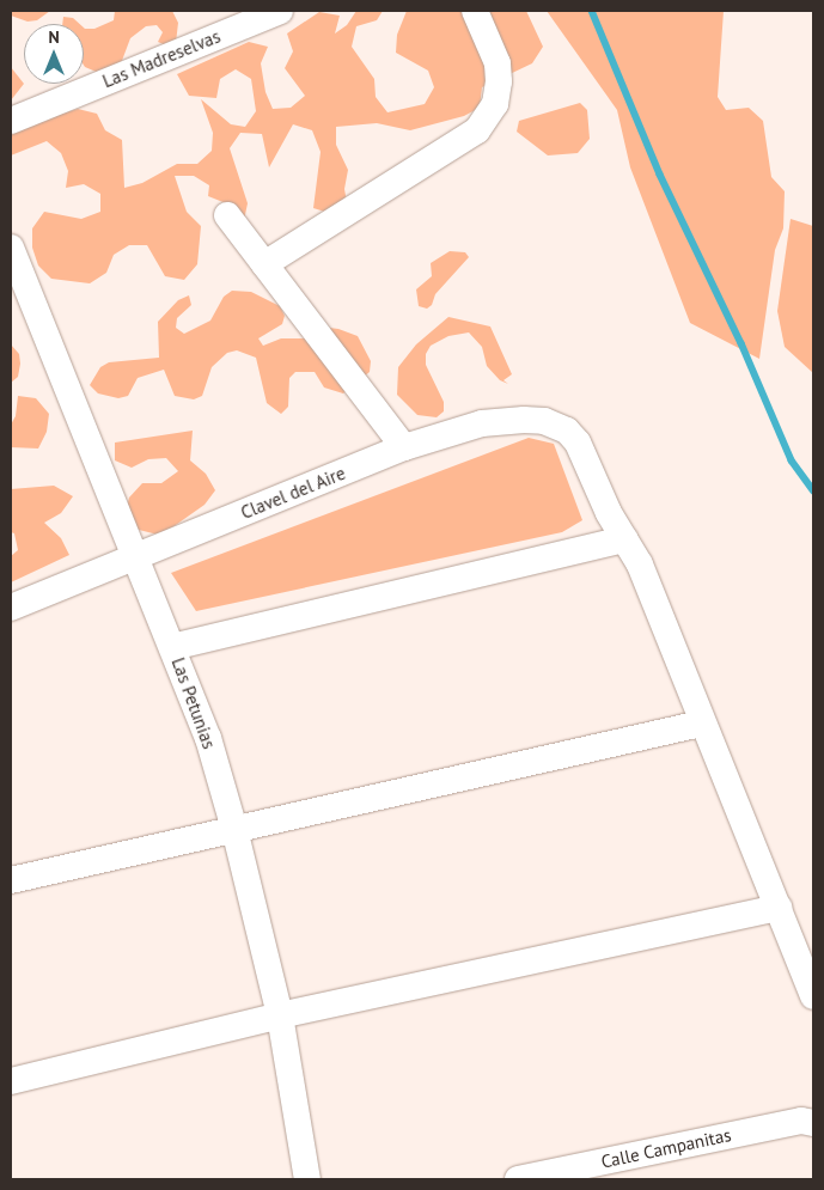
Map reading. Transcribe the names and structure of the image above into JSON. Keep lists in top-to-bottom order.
{
  "streets": {
    "street": [
      "Las Madreselvas",
      "Clavel del Aire",
      "Las Petunias",
      "Calle Campanitas"
    ]
  },
  "crossings": [
    ["Clavel del Aire", "Las Petunias"]
  ],
  "north": "top"
}
